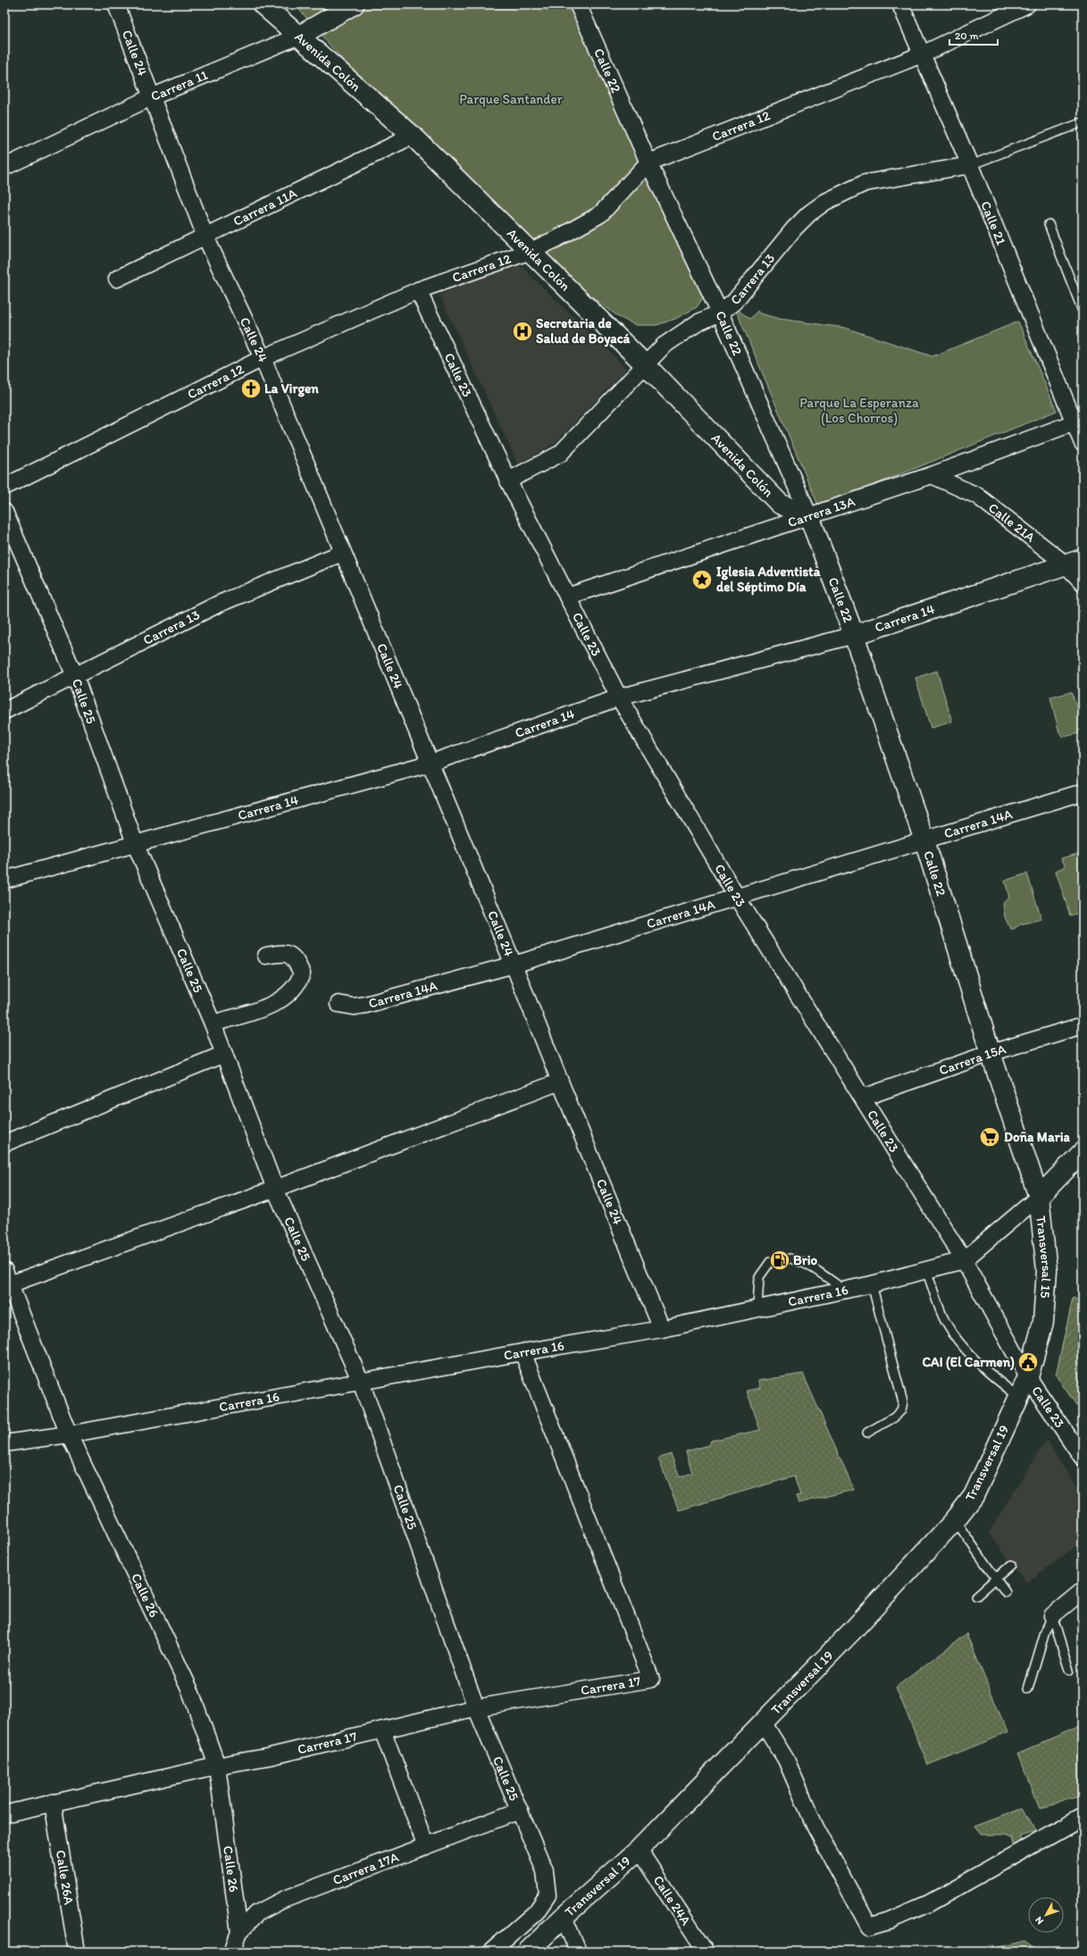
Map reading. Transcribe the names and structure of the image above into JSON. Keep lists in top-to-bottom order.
{
  "streets": {
    "main road": [
      "Avenida Colón",
      "Calle 22",
      "Carrera 11",
      "Carrera 14",
      "Transversal 15",
      "Transversal 19"
    ],
    "street": [
      "Calle 24",
      "Carrera 12",
      "Carrera 11A",
      "Calle 21",
      "Carrera 13",
      "Calle 23",
      "Carrera 13A",
      "Calle 21A",
      "Calle 25",
      "Carrera 14A",
      "Carrera 15A",
      "Carrera 16",
      "Calle 26",
      "Carrera 17",
      "Carrera 17A",
      "Calle 26A",
      "Calle 24A"
    ]
  },
  "crossings": [
    ["Calle 24", "Carrera 11"],
    ["Calle 24", "Carrera 12"],
    ["Calle 24", "Carrera 11A"],
    ["Calle 24", "Carrera 13"],
    ["Calle 24", "Carrera 14"],
    ["Calle 24", "Carrera 14A"],
    ["Calle 24", "Carrera 16"],
    ["Avenida Colón", "Calle 22"],
    ["Avenida Colón", "Carrera 11"],
    ["Avenida Colón", "Carrera 12"],
    ["Avenida Colón", "Carrera 11A"],
    ["Avenida Colón", "Carrera 13"],
    ["Avenida Colón", "Carrera 13A"],
    ["Calle 22", "Carrera 12"],
    ["Calle 22", "Carrera 13"],
    ["Calle 22", "Carrera 13A"],
    ["Calle 22", "Carrera 14"],
    ["Calle 22", "Carrera 14A"],
    ["Calle 22", "Carrera 15A"],
    ["Calle 22", "Transversal 15"],
    ["Calle 22", "Carrera 16"],
    ["Carrera 12", "Calle 21"],
    ["Carrera 12", "Calle 23"],
    ["Calle 21", "Carrera 13"],
    ["Calle 21", "Carrera 13A"],
    ["Carrera 13", "Calle 23"],
    ["Carrera 13", "Calle 25"],
    ["Calle 23", "Carrera 13A"],
    ["Calle 23", "Carrera 14"],
    ["Calle 23", "Carrera 14A"],
    ["Calle 23", "Carrera 15A"],
    ["Calle 23", "Transversal 15"],
    ["Calle 23", "Carrera 16"],
    ["Calle 23", "Transversal 19"],
    ["Carrera 13A", "Calle 21A"],
    ["Calle 21A", "Carrera 14"],
    ["Carrera 14", "Calle 25"],
    ["Calle 25", "Carrera 16"],
    ["Calle 25", "Carrera 17"],
    ["Calle 25", "Carrera 17A"],
    ["Transversal 15", "Carrera 16"],
    ["Transversal 15", "Transversal 19"],
    ["Carrera 16", "Calle 26"],
    ["Carrera 16", "Carrera 17"],
    ["Transversal 19", "Calle 24A"],
    ["Calle 26", "Carrera 17"],
    ["Calle 26", "Carrera 17A"],
    ["Carrera 17", "Calle 26A"]
  ],
  "parks": ["Parque Santander", "Parque La Esperanza (Los Chorros)"],
  "places": {
    "hospital": ["Secretaria de Salud de Boyacá"],
    "church": ["La Virgen"],
    "place": ["Iglesia Adventista del Séptimo Día"],
    "supermarket": ["Doña Maria"],
    "fuel station": ["Brio"],
    "public building": ["CAI (El Carmen)"]
  },
  "scale_bar": "20 m",
  "north": "bottom left"
}
